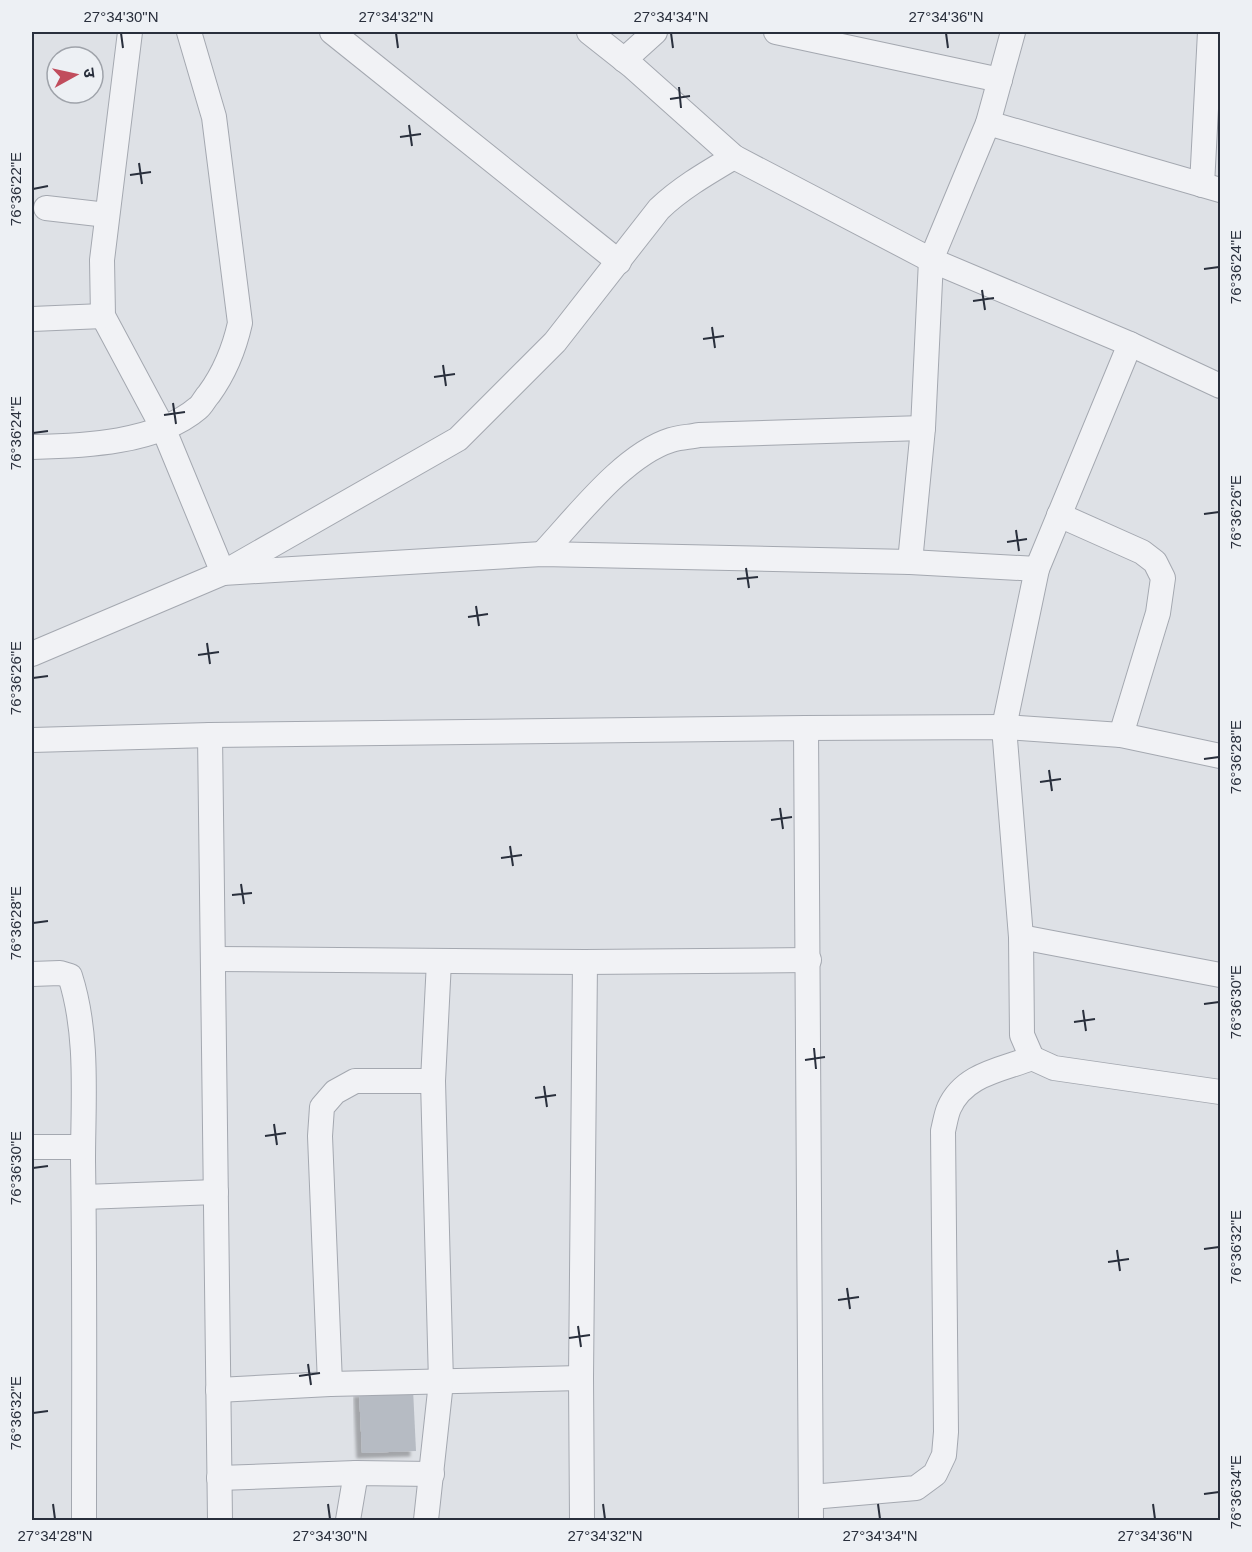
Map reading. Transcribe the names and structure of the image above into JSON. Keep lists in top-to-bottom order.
{
  "north": "right",
  "coordinates": [
    "27°34'30\"N",
    "27°34'32\"N",
    "27°34'34\"N",
    "27°34'36\"N",
    "76°36'22\"E",
    "76°36'24\"E",
    "76°36'26\"E",
    "76°36'28\"E",
    "76°36'30\"E",
    "76°36'32\"E",
    "76°36'34\"E",
    "27°34'28\"N"
  ]
}
